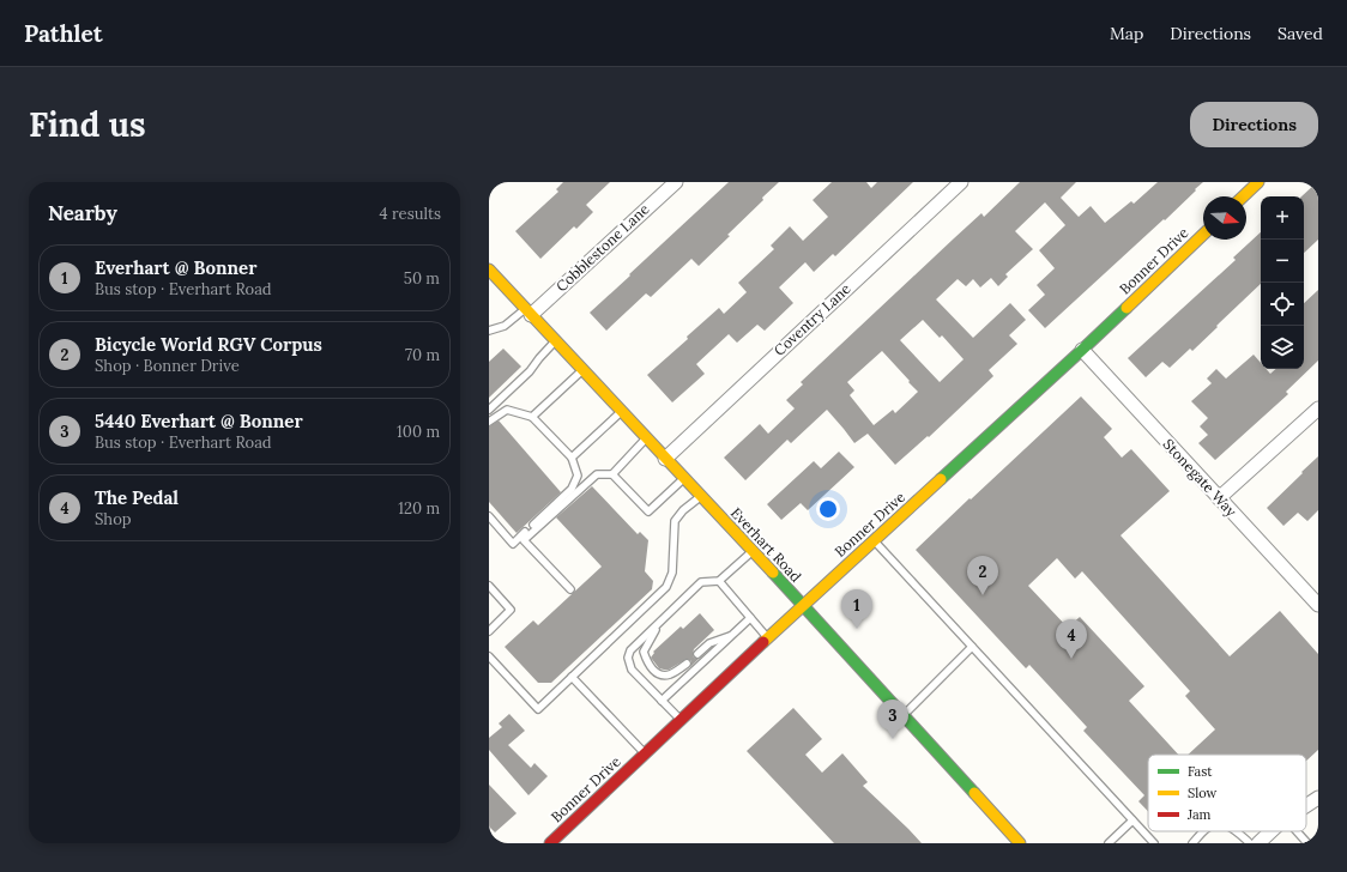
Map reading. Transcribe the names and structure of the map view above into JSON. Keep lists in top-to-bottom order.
{
  "streets": {
    "street": [
      "Cobblestone Lane",
      "Bonner Drive",
      "Coventry Lane",
      "Stonegate Way",
      "Everhart Road"
    ]
  },
  "crossings": [
    ["Cobblestone Lane", "Everhart Road"],
    ["Bonner Drive", "Stonegate Way"],
    ["Bonner Drive", "Everhart Road"],
    ["Coventry Lane", "Everhart Road"]
  ],
  "legend": ["Fast", "Slow", "Jam"],
  "north": "right",
  "page": {
    "header": "Pathlet",
    "nav": ["Map", "Directions", "Saved"],
    "buttons": "Directions",
    "title": "Find us",
    "heading": ["Nearby", "4 results"],
    "map_buttons": ["+", "−"],
    "list": [
      {
        "mark": "1",
        "name": "Everhart @ Bonner",
        "note": "Bus stop · Everhart Road",
        "value": "50 m"
      },
      {
        "mark": "2",
        "name": "Bicycle World RGV Corpus",
        "note": "Shop · Bonner Drive",
        "value": "70 m"
      },
      {
        "mark": "3",
        "name": "5440 Everhart @ Bonner",
        "note": "Bus stop · Everhart Road",
        "value": "100 m"
      },
      {
        "mark": "4",
        "name": "The Pedal",
        "note": "Shop",
        "value": "120 m"
      }
    ],
    "pins": [
      "2",
      "1",
      "4",
      "3"
    ]
  }
}
